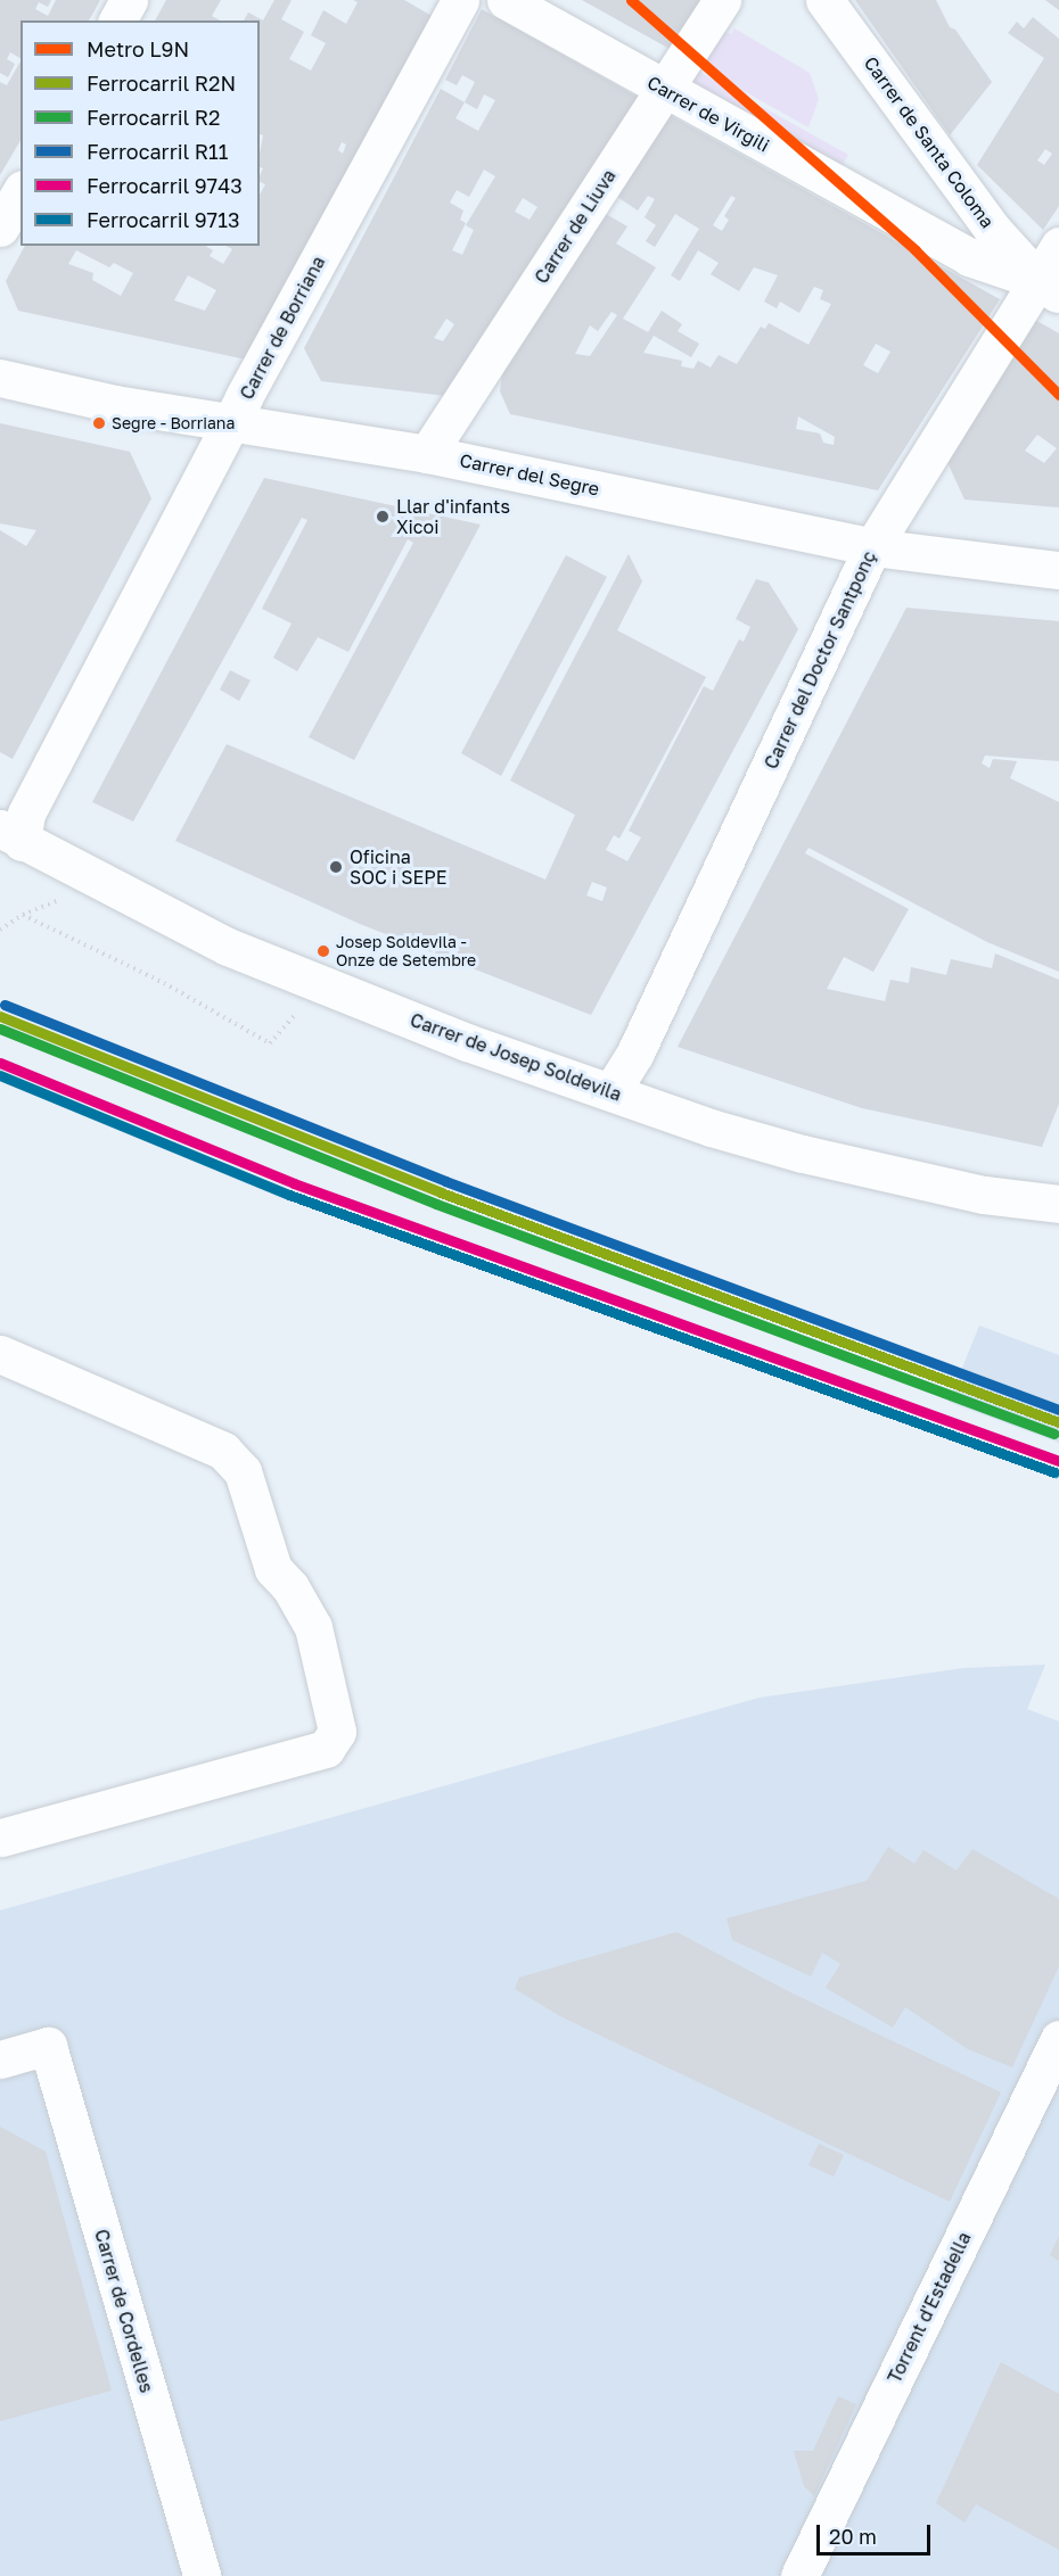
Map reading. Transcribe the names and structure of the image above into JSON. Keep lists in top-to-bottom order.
{
  "streets": {
    "street": [
      "Carrer de Virgili",
      "Carrer de Santa Coloma",
      "Carrer de Liuva",
      "Carrer de Borriana",
      "Carrer del Segre",
      "Carrer del Doctor Santponç",
      "Carrer de Josep Soldevila",
      "Torrent d'Estadella",
      "Carrer de Cordelles"
    ]
  },
  "crossings": [
    ["Carrer de Virgili", "Carrer de Santa Coloma"],
    ["Carrer de Virgili", "Carrer de Liuva"],
    ["Carrer de Virgili", "Carrer del Doctor Santponç"],
    ["Carrer de Santa Coloma", "Carrer del Doctor Santponç"],
    ["Carrer de Liuva", "Carrer del Segre"],
    ["Carrer de Borriana", "Carrer del Segre"],
    ["Carrer de Borriana", "Carrer de Josep Soldevila"],
    ["Carrer del Segre", "Carrer del Doctor Santponç"],
    ["Carrer del Doctor Santponç", "Carrer de Josep Soldevila"]
  ],
  "places": [
    "Segre - Borriana",
    "Llar d'infants Xicoi",
    "Oficina SOC i SEPE",
    "Josep Soldevila - Onze de Setembre"
  ],
  "lines": [
    "metro line L9N",
    "rail line R11",
    "rail line R2N",
    "rail line R2",
    "rail line 9743",
    "rail line 9713"
  ],
  "legend": [
    "Metro L9N",
    "Ferrocarril R2N",
    "Ferrocarril R2",
    "Ferrocarril R11",
    "Ferrocarril 9743",
    "Ferrocarril 9713"
  ],
  "scale_bar": "20 m"
}
